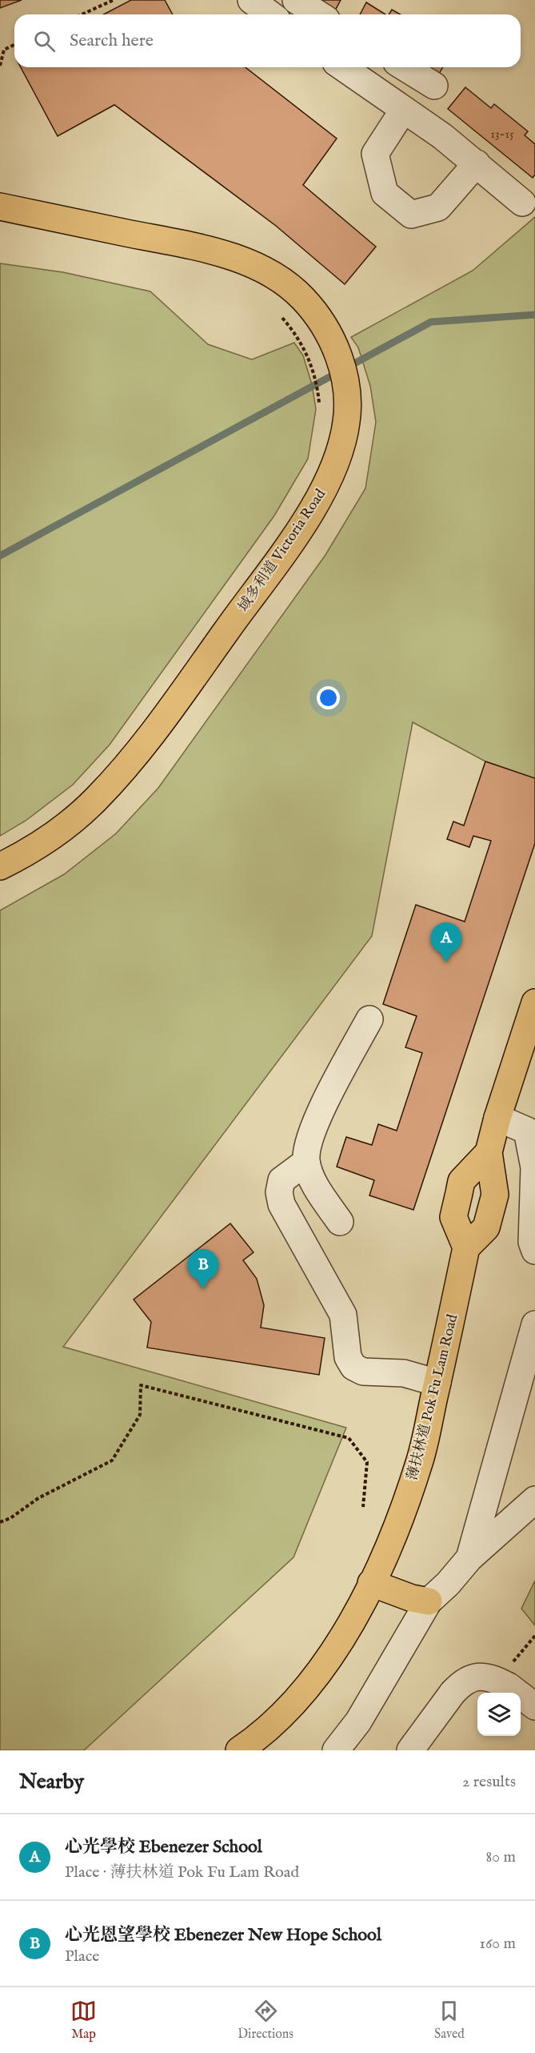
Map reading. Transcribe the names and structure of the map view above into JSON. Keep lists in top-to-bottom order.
{
  "streets": {
    "main road": ["域多利道 Victoria Road", "薄扶林道 Pok Fu Lam Road"]
  },
  "house_numbers": ["13-15"],
  "page": {
    "search": "Search here",
    "pins": ["A", "B"],
    "heading": ["Nearby", "2 results"],
    "list": [
      {
        "mark": "A",
        "name": "心光學校 Ebenezer School",
        "note": "Place · 薄扶林道 Pok Fu Lam Road",
        "value": "80 m"
      },
      {
        "mark": "B",
        "name": "心光恩望學校 Ebenezer New Hope School",
        "note": "Place",
        "value": "160 m"
      }
    ],
    "nav": ["Map", "Directions", "Saved"]
  }
}
